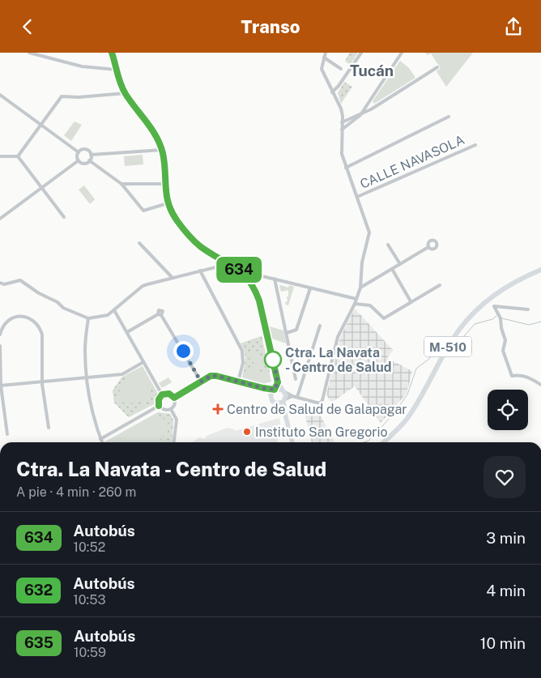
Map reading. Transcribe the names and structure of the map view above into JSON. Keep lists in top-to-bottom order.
{
  "streets": {
    "main road": ["M-510"],
    "street": ["CALLE NAVASOLA"]
  },
  "districts": ["Tucán"],
  "places": {
    "other": ["Ctra. La Navata - Centro de Salud", "Instituto San Gregorio"],
    "health": ["Centro de Salud de Galapagar"]
  },
  "lines": ["bus line 634"],
  "page": {
    "header": "Transo",
    "on_map": "634",
    "heading": ["Ctra. La Navata - Centro de Salud", "A pie · 4 min · 260 m"],
    "list": [
      {
        "mark": "634",
        "name": "Autobús",
        "note": "10:52",
        "value": "3 min"
      },
      {
        "mark": "632",
        "name": "Autobús",
        "note": "10:53",
        "value": "4 min"
      },
      {
        "mark": "635",
        "name": "Autobús",
        "note": "10:59",
        "value": "10 min"
      }
    ]
  }
}
